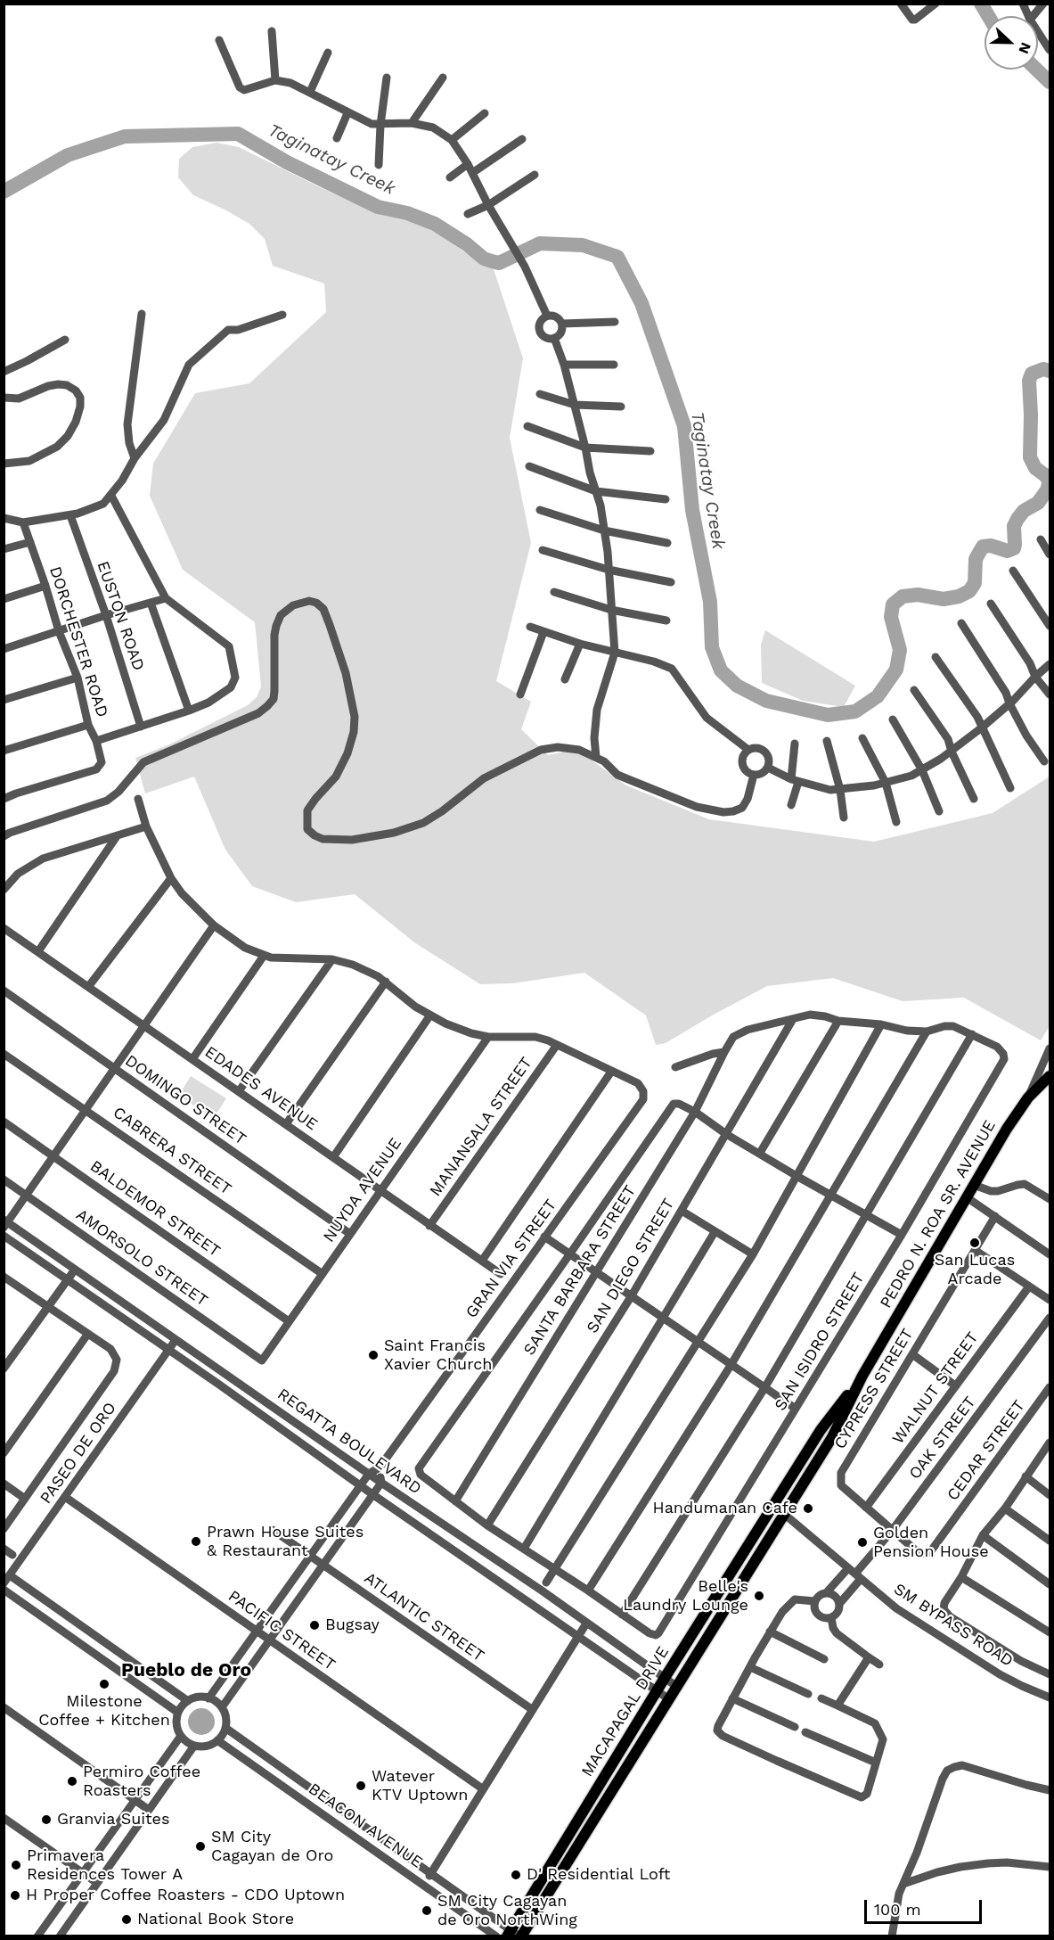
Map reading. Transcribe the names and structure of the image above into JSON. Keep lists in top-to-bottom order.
{
  "streets": {
    "main road": ["PEDRO N. ROA SR. AVENUE", "MACAPAGAL DRIVE"],
    "street": [
      "EUSTON ROAD",
      "DORCHESTER ROAD",
      "EDADES AVENUE",
      "DOMINGO STREET",
      "MANANSALA STREET",
      "CABRERA STREET",
      "NUYDA AVENUE",
      "BALDEMOR STREET",
      "AMORSOLO STREET",
      "GRAN VIA STREET",
      "SAN DIEGO STREET",
      "SANTA BARBARA STREET",
      "SAN ISIDRO STREET",
      "WALNUT STREET",
      "CYPRESS STREET",
      "OAK STREET",
      "REGATTA BOULEVARD",
      "CEDAR STREET",
      "PASEO DE ORO",
      "ATLANTIC STREET",
      "SM BYPASS ROAD",
      "PACIFIC STREET",
      "BEACON AVENUE"
    ]
  },
  "crossings": [
    ["EDADES AVENUE", "MANANSALA STREET"],
    ["EDADES AVENUE", "NUYDA AVENUE"],
    ["DOMINGO STREET", "NUYDA AVENUE"],
    ["CABRERA STREET", "NUYDA AVENUE"],
    ["NUYDA AVENUE", "BALDEMOR STREET"],
    ["NUYDA AVENUE", "AMORSOLO STREET"],
    ["PEDRO N. ROA SR. AVENUE", "SM BYPASS ROAD"],
    ["PEDRO N. ROA SR. AVENUE", "MACAPAGAL DRIVE"],
    ["GRAN VIA STREET", "REGATTA BOULEVARD"],
    ["SAN DIEGO STREET", "SANTA BARBARA STREET"],
    ["SANTA BARBARA STREET", "SAN ISIDRO STREET"],
    ["WALNUT STREET", "CYPRESS STREET"],
    ["CYPRESS STREET", "OAK STREET"],
    ["CYPRESS STREET", "CEDAR STREET"],
    ["OAK STREET", "SM BYPASS ROAD"],
    ["REGATTA BOULEVARD", "PASEO DE ORO"],
    ["REGATTA BOULEVARD", "MACAPAGAL DRIVE"],
    ["PASEO DE ORO", "PACIFIC STREET"],
    ["SM BYPASS ROAD", "MACAPAGAL DRIVE"],
    ["MACAPAGAL DRIVE", "BEACON AVENUE"]
  ],
  "districts": ["Pueblo de Oro"],
  "water": ["Taginatay Creek"],
  "places": [
    "San Lucas Arcade",
    "Saint Francis Xavier Church",
    "Handumanan Cafe",
    "Prawn House Suites & Restaurant",
    "Golden Pension House",
    "Belle's Laundry Lounge",
    "Bugsay",
    "Milestone Coffee + Kitchen",
    "Permiro Coffee Roasters",
    "Watever KTV Uptown",
    "Granvia Suites",
    "SM City Cagayan de Oro",
    "Primavera Residences Tower A",
    "D' Residential Loft",
    "H Proper Coffee Roasters - CDO Uptown",
    "SM City Cagayan de Oro NorthWing",
    "National Book Store"
  ],
  "scale_bar": "100 m",
  "north": "right"
}
